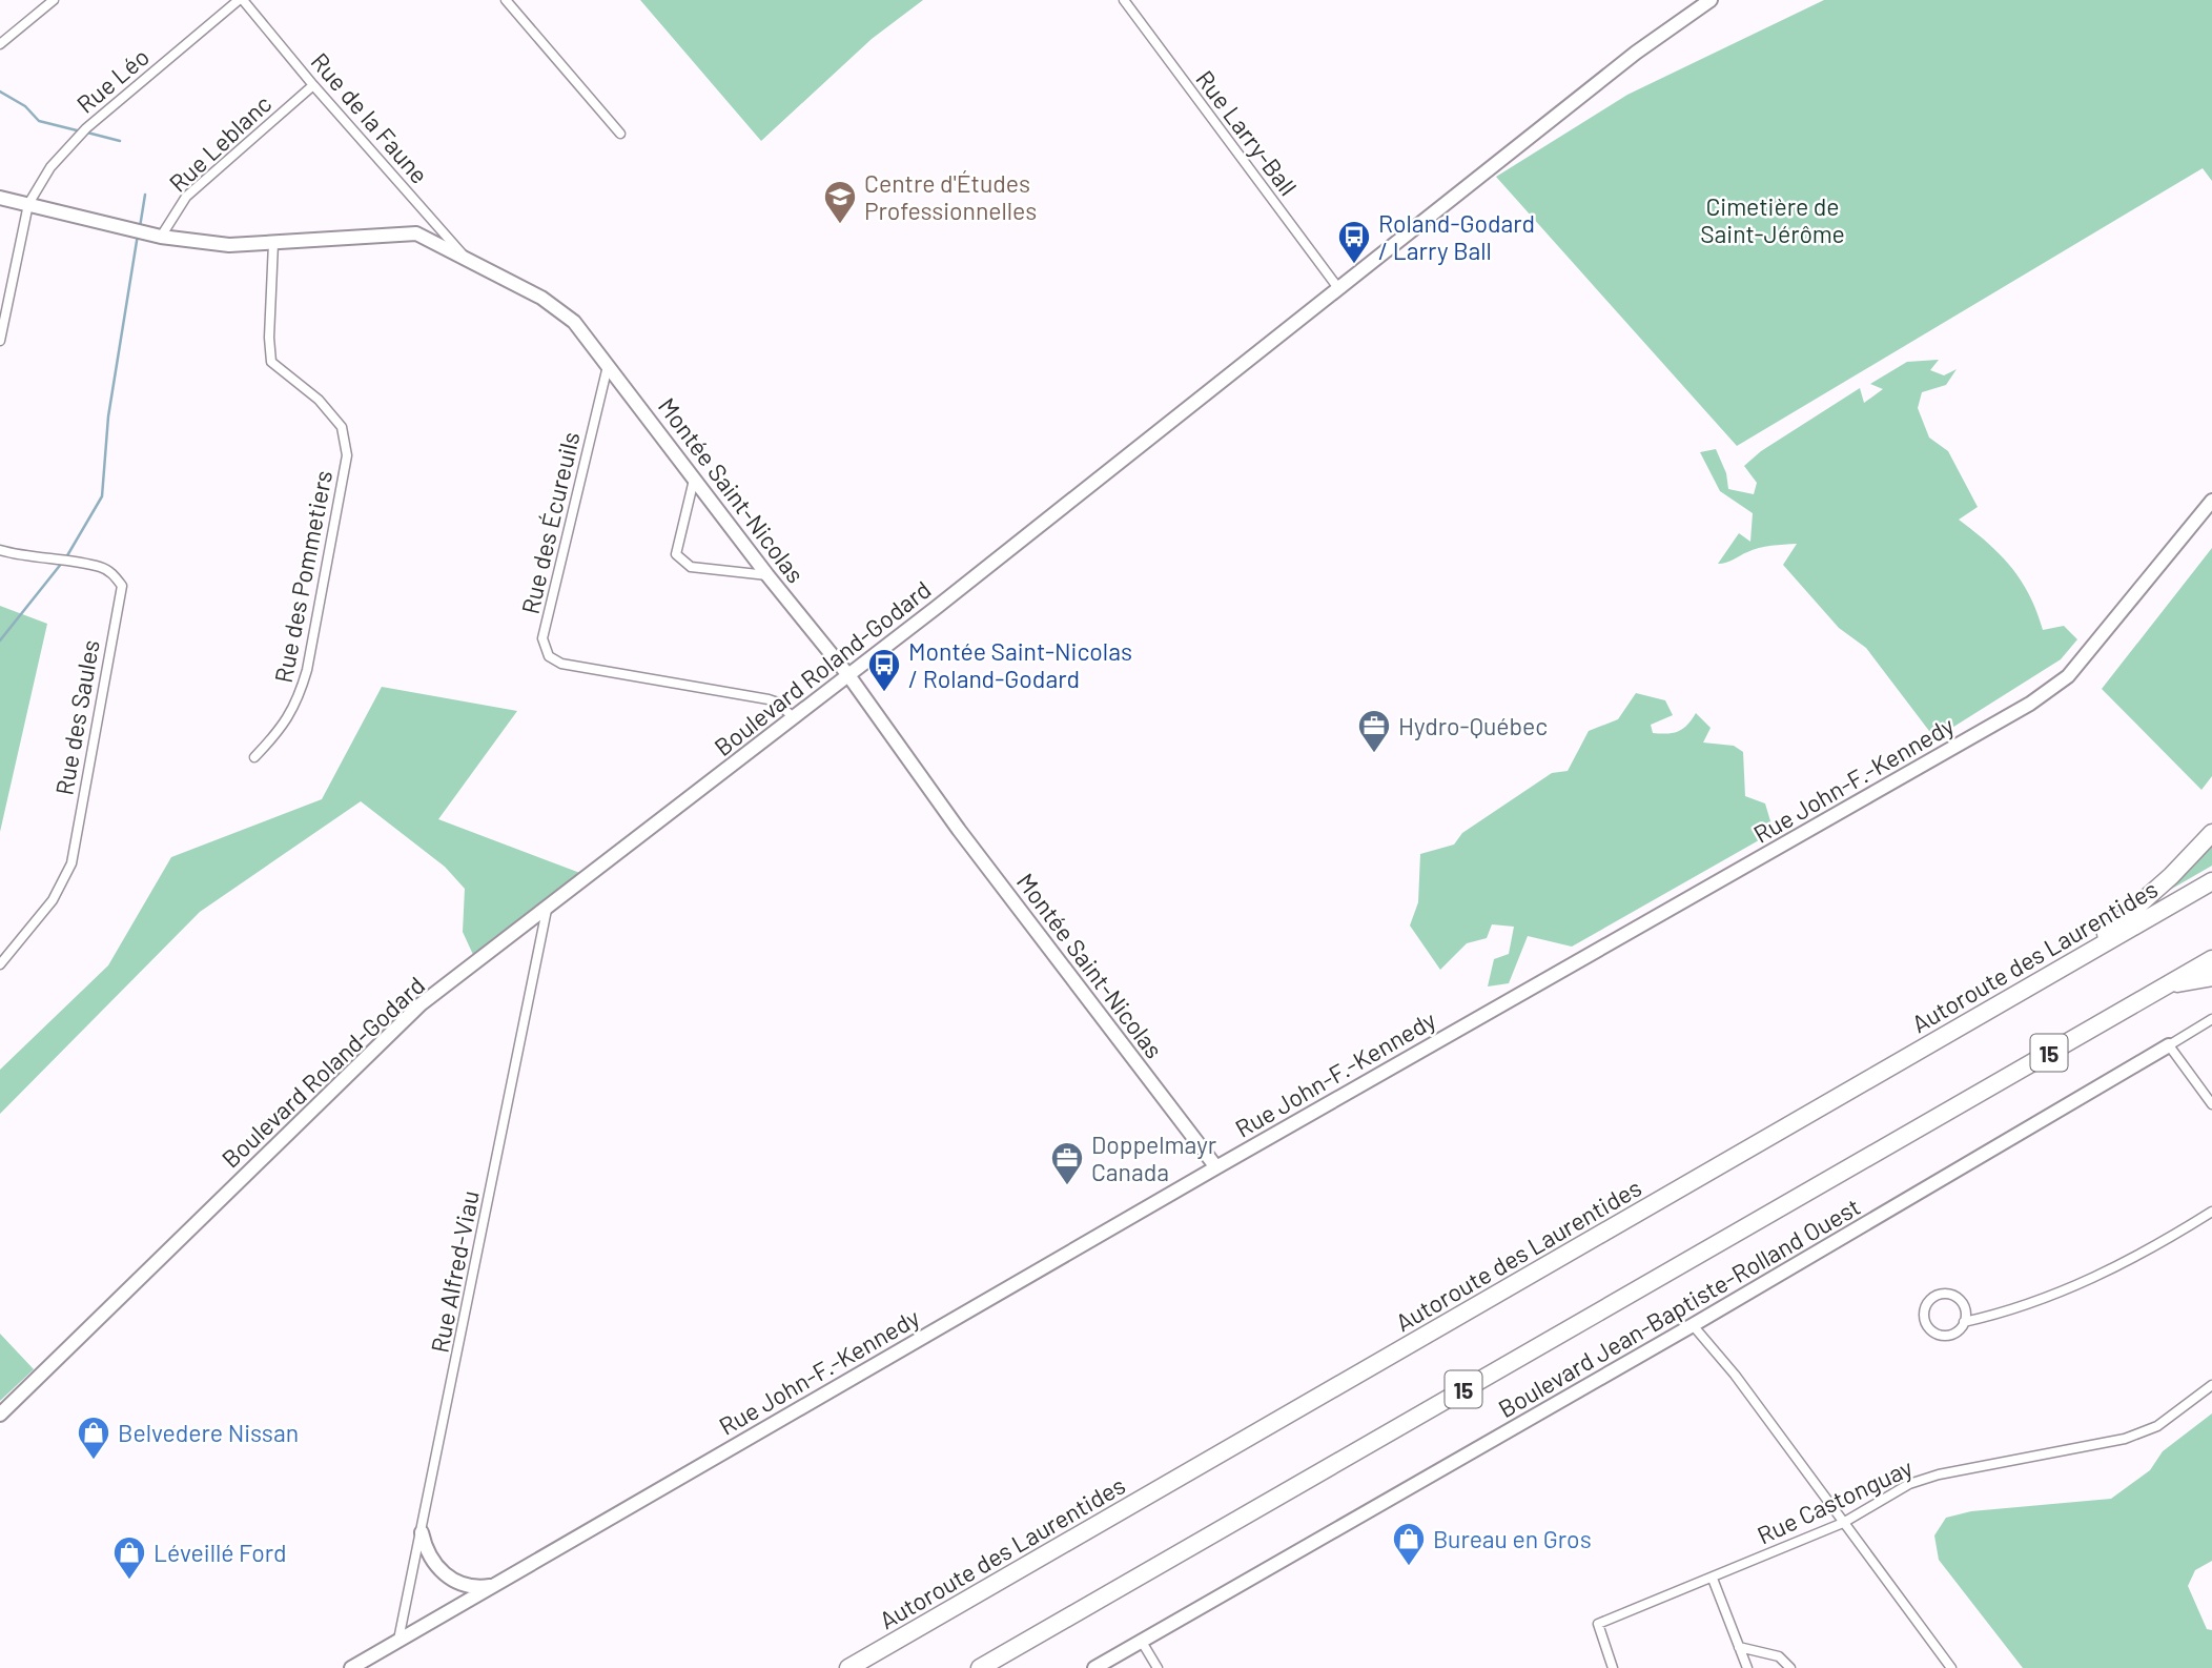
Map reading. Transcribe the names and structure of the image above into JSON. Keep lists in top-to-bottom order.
{
  "streets": {
    "highway": ["Autoroute des Laurentides", "15"],
    "street": [
      "Rue Léo",
      "Rue de la Faune",
      "Rue Larry-Ball",
      "Rue Leblanc",
      "Montée Saint-Nicolas",
      "Rue des Écureuils",
      "Rue des Pommetiers",
      "Boulevard Roland-Godard",
      "Rue des Saules",
      "Rue John-F.-Kennedy",
      "Rue Alfred-Viau",
      "Boulevard Jean-Baptiste-Rolland Ouest",
      "Rue Castonguay"
    ]
  },
  "crossings": [
    ["Rue Léo", "Rue de la Faune"],
    ["Rue Léo", "Montée Saint-Nicolas"],
    ["Rue de la Faune", "Rue Leblanc"],
    ["Rue de la Faune", "Montée Saint-Nicolas"],
    ["Rue Larry-Ball", "Boulevard Roland-Godard"],
    ["Rue Leblanc", "Montée Saint-Nicolas"],
    ["Montée Saint-Nicolas", "Rue des Écureuils"],
    ["Montée Saint-Nicolas", "Rue des Pommetiers"],
    ["Montée Saint-Nicolas", "Boulevard Roland-Godard"],
    ["Montée Saint-Nicolas", "Rue John-F.-Kennedy"],
    ["Rue des Écureuils", "Boulevard Roland-Godard"],
    ["Boulevard Roland-Godard", "Rue Alfred-Viau"],
    ["Rue John-F.-Kennedy", "Rue Alfred-Viau"]
  ],
  "parks": ["Cimetière de Saint-Jérôme"],
  "places": {
    "school or university": ["Centre d'Études Professionnelles"],
    "bus stop": ["Roland-Godard / Larry Ball", "Montée Saint-Nicolas / Roland-Godard"],
    "office": ["Hydro-Québec", "Doppelmayr Canada"],
    "shop": ["Belvedere Nissan", "Bureau en Gros", "Léveillé Ford"]
  }
}
